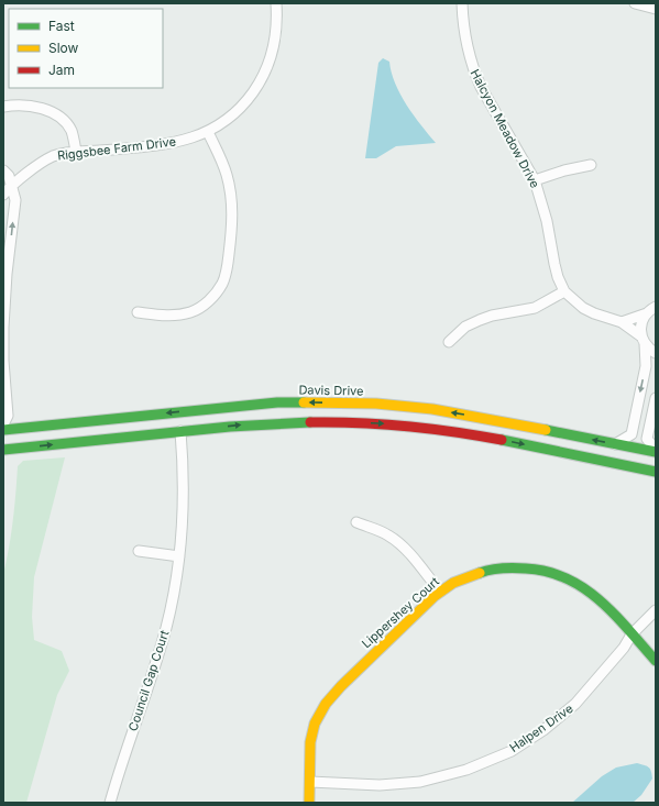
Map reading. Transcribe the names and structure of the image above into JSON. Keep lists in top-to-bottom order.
{
  "streets": {
    "main road": ["Davis Drive", "Lippershey Court"],
    "street": [
      "Halcyon Meadow Drive",
      "Riggsbee Farm Drive",
      "Council Gap Court",
      "Halpen Drive"
    ]
  },
  "crossings": [
    ["Lippershey Court", "Halpen Drive"]
  ],
  "legend": ["Fast", "Slow", "Jam"]
}
